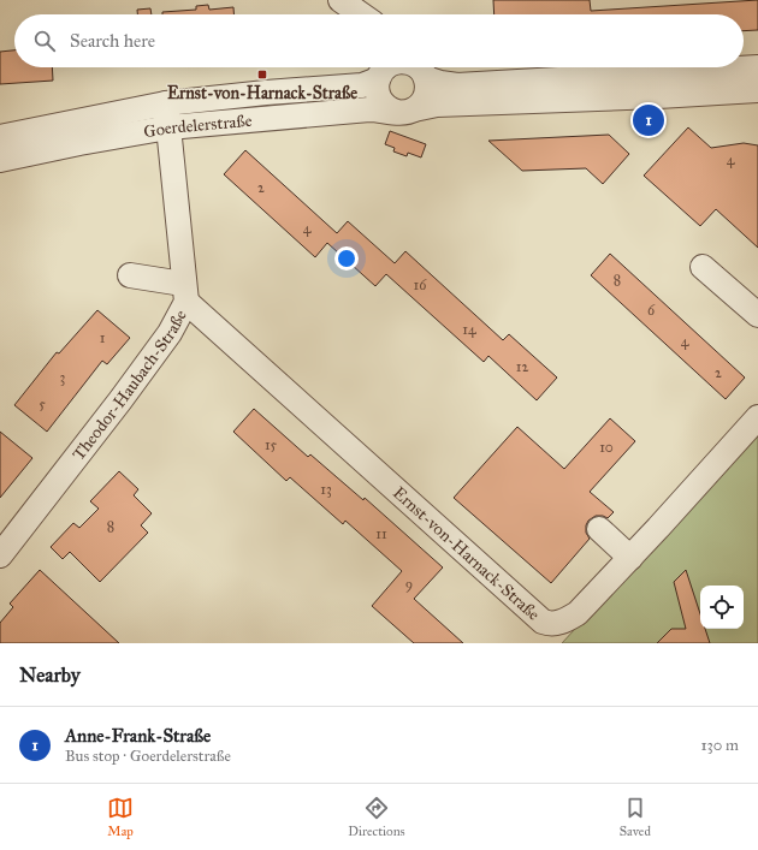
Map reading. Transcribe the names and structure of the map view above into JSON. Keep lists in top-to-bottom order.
{
  "streets": {
    "street": ["Goerdelerstraße", "Theodor-Haubach-Straße", "Ernst-von-Harnack-Straße"]
  },
  "crossings": [
    ["Goerdelerstraße", "Theodor-Haubach-Straße"],
    ["Theodor-Haubach-Straße", "Ernst-von-Harnack-Straße"]
  ],
  "places": {
    "transit": ["Ernst-von-Harnack-Straße"]
  },
  "house_numbers": [
    "4",
    "2",
    "4",
    "8",
    "16",
    "6",
    "14",
    "1",
    "4",
    "12",
    "2",
    "3",
    "5",
    "15",
    "10",
    "13",
    "8",
    "11",
    "9"
  ],
  "page": {
    "search": "Search here",
    "pins": "1",
    "heading": "Nearby",
    "list": [
      {
        "mark": "1",
        "name": "Anne-Frank-Straße",
        "note": "Bus stop · Goerdelerstraße",
        "value": "130 m"
      }
    ],
    "nav": ["Map", "Directions", "Saved"]
  }
}
